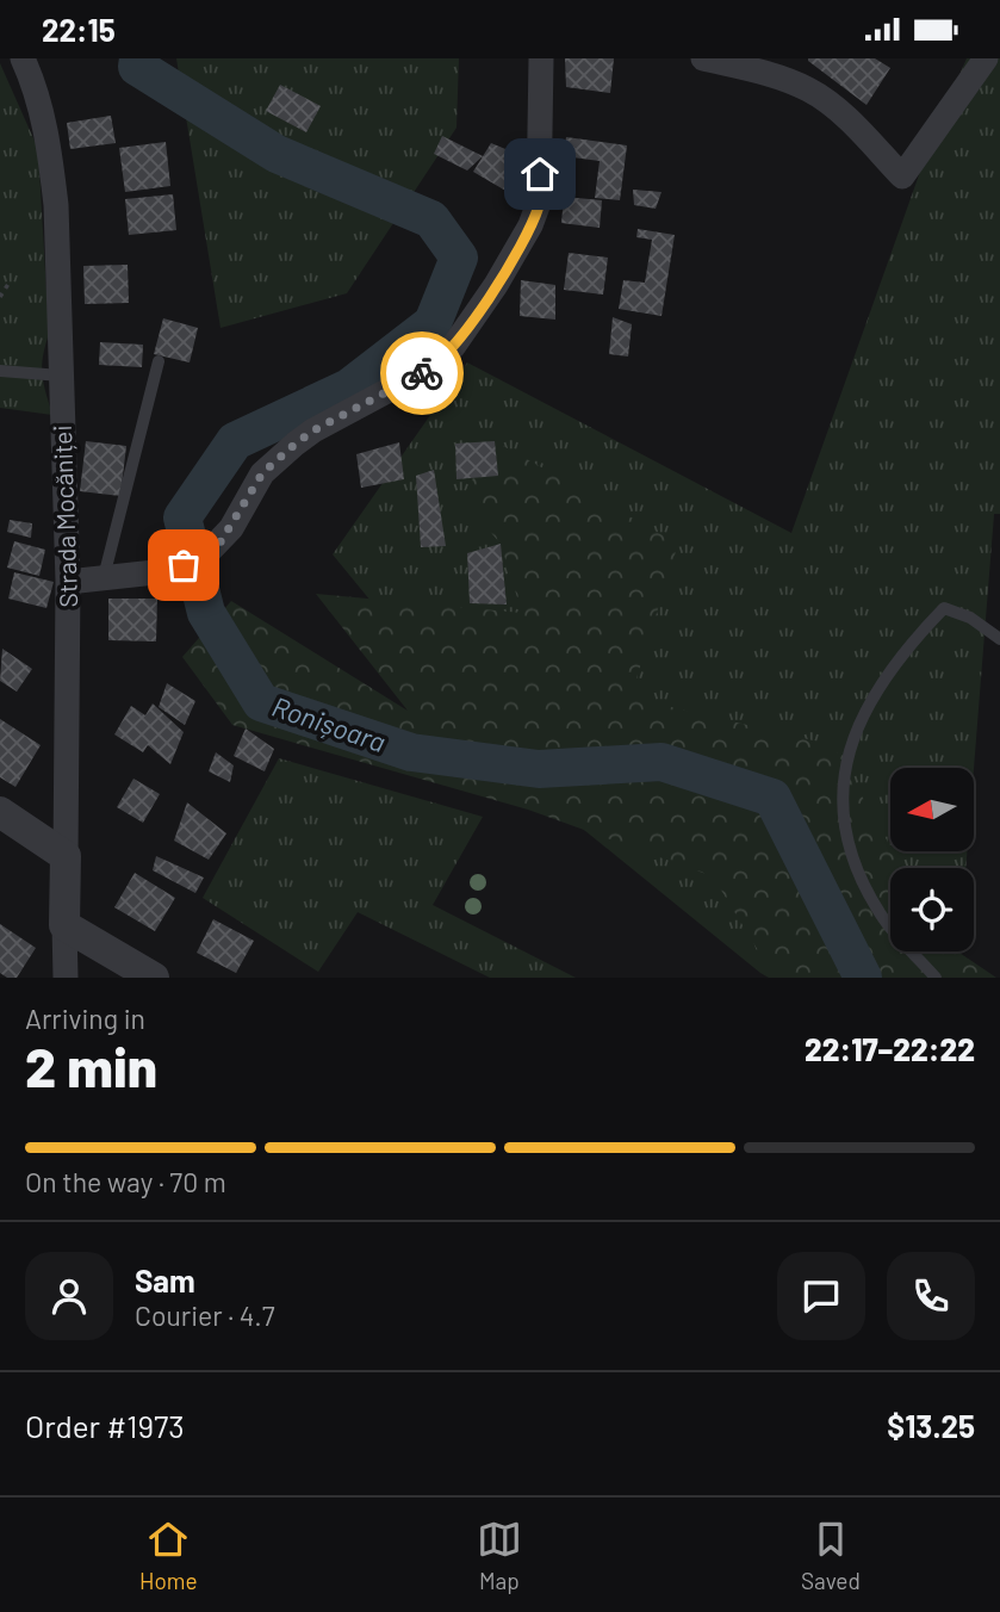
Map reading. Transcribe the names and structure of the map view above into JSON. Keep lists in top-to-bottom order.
{
  "streets": {
    "street": ["Strada Mocăniței"]
  },
  "water": ["Ronișoara"],
  "north": "left",
  "page": {
    "status": "22:15",
    "heading": ["2 min", "Arriving in", "22:17–22:22"],
    "panel": [
      "Sam",
      "Courier · 4.7",
      "Order #1973",
      "$13.25"
    ],
    "bar": "On the way · 70 m",
    "tabs": ["Home", "Map", "Saved"]
  }
}
